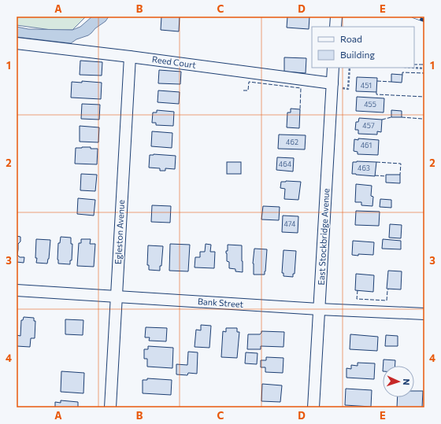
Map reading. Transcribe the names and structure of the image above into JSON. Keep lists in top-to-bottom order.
{
  "streets": {
    "street": [
      "Reed Court",
      "Egleston Avenue",
      "East Stockbridge Avenue",
      "Bank Street"
    ]
  },
  "crossings": [
    ["Reed Court", "Egleston Avenue"],
    ["Reed Court", "East Stockbridge Avenue"],
    ["Egleston Avenue", "Bank Street"],
    ["East Stockbridge Avenue", "Bank Street"]
  ],
  "house_numbers": [
    "451",
    "455",
    "457",
    "462",
    "461",
    "464",
    "463",
    "474"
  ],
  "legend": ["Road", "Building"],
  "north": "right",
  "grid": {
    "columns": [
      "A",
      "B",
      "C",
      "D",
      "E"
    ],
    "rows": [
      "1",
      "2",
      "3",
      "4"
    ]
  }
}
